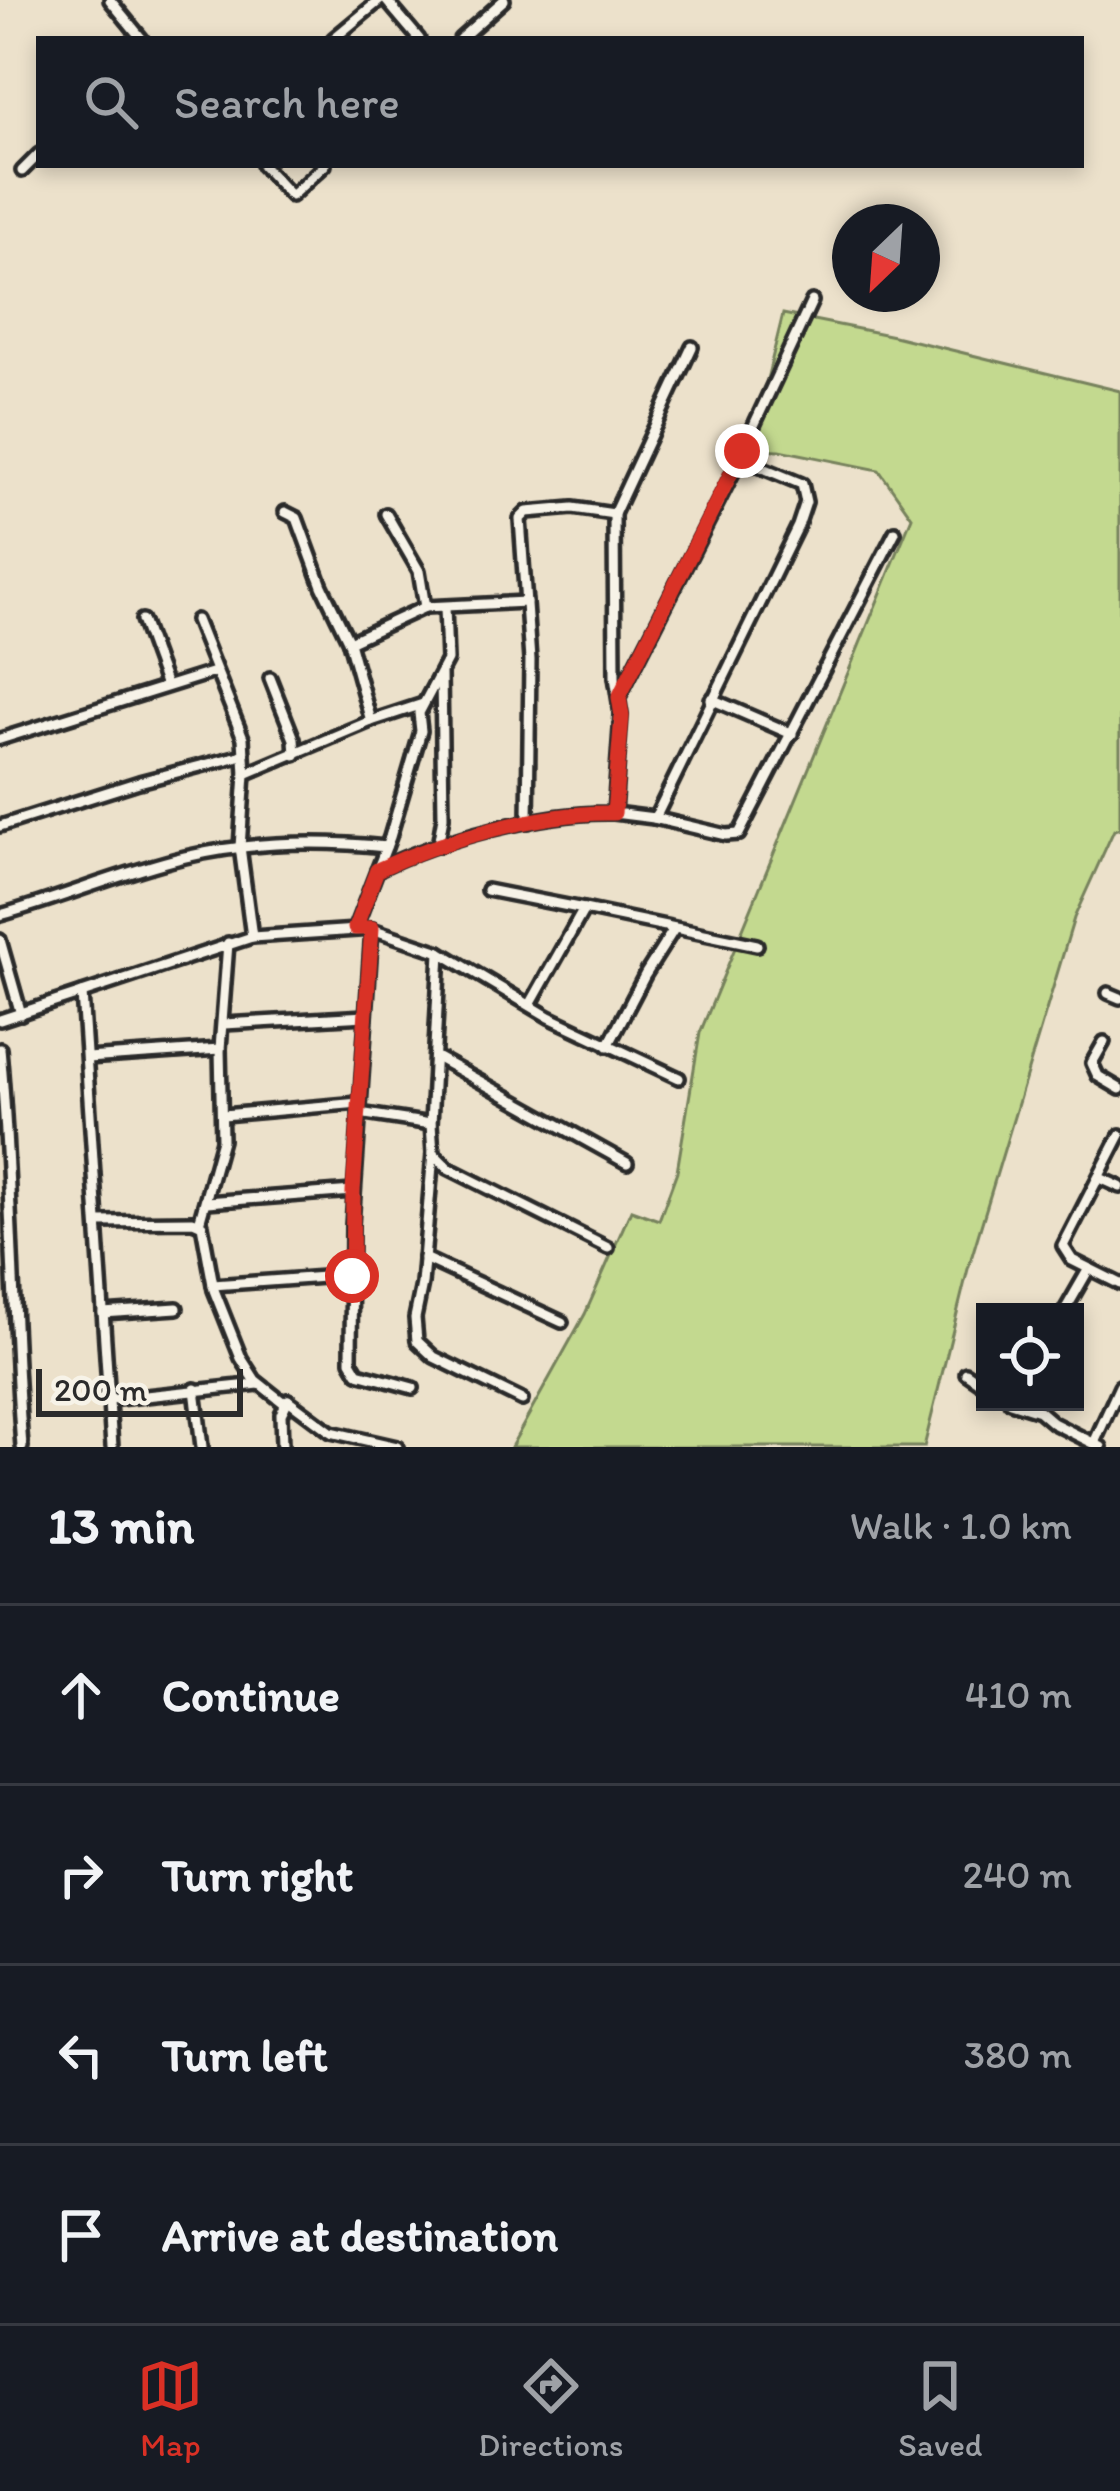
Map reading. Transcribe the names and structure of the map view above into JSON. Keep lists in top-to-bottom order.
{
  "scale_bar": "200 m",
  "north": "bottom left",
  "page": {
    "search": "Search here",
    "scale": "200 m",
    "heading": ["13 min", "Walk · 1.0 km"],
    "list": [
      ["Continue", "410 m"],
      ["Turn right", "240 m"],
      ["Turn left", "380 m"],
      "Arrive at destination"
    ],
    "nav": ["Map", "Directions", "Saved"]
  }
}
